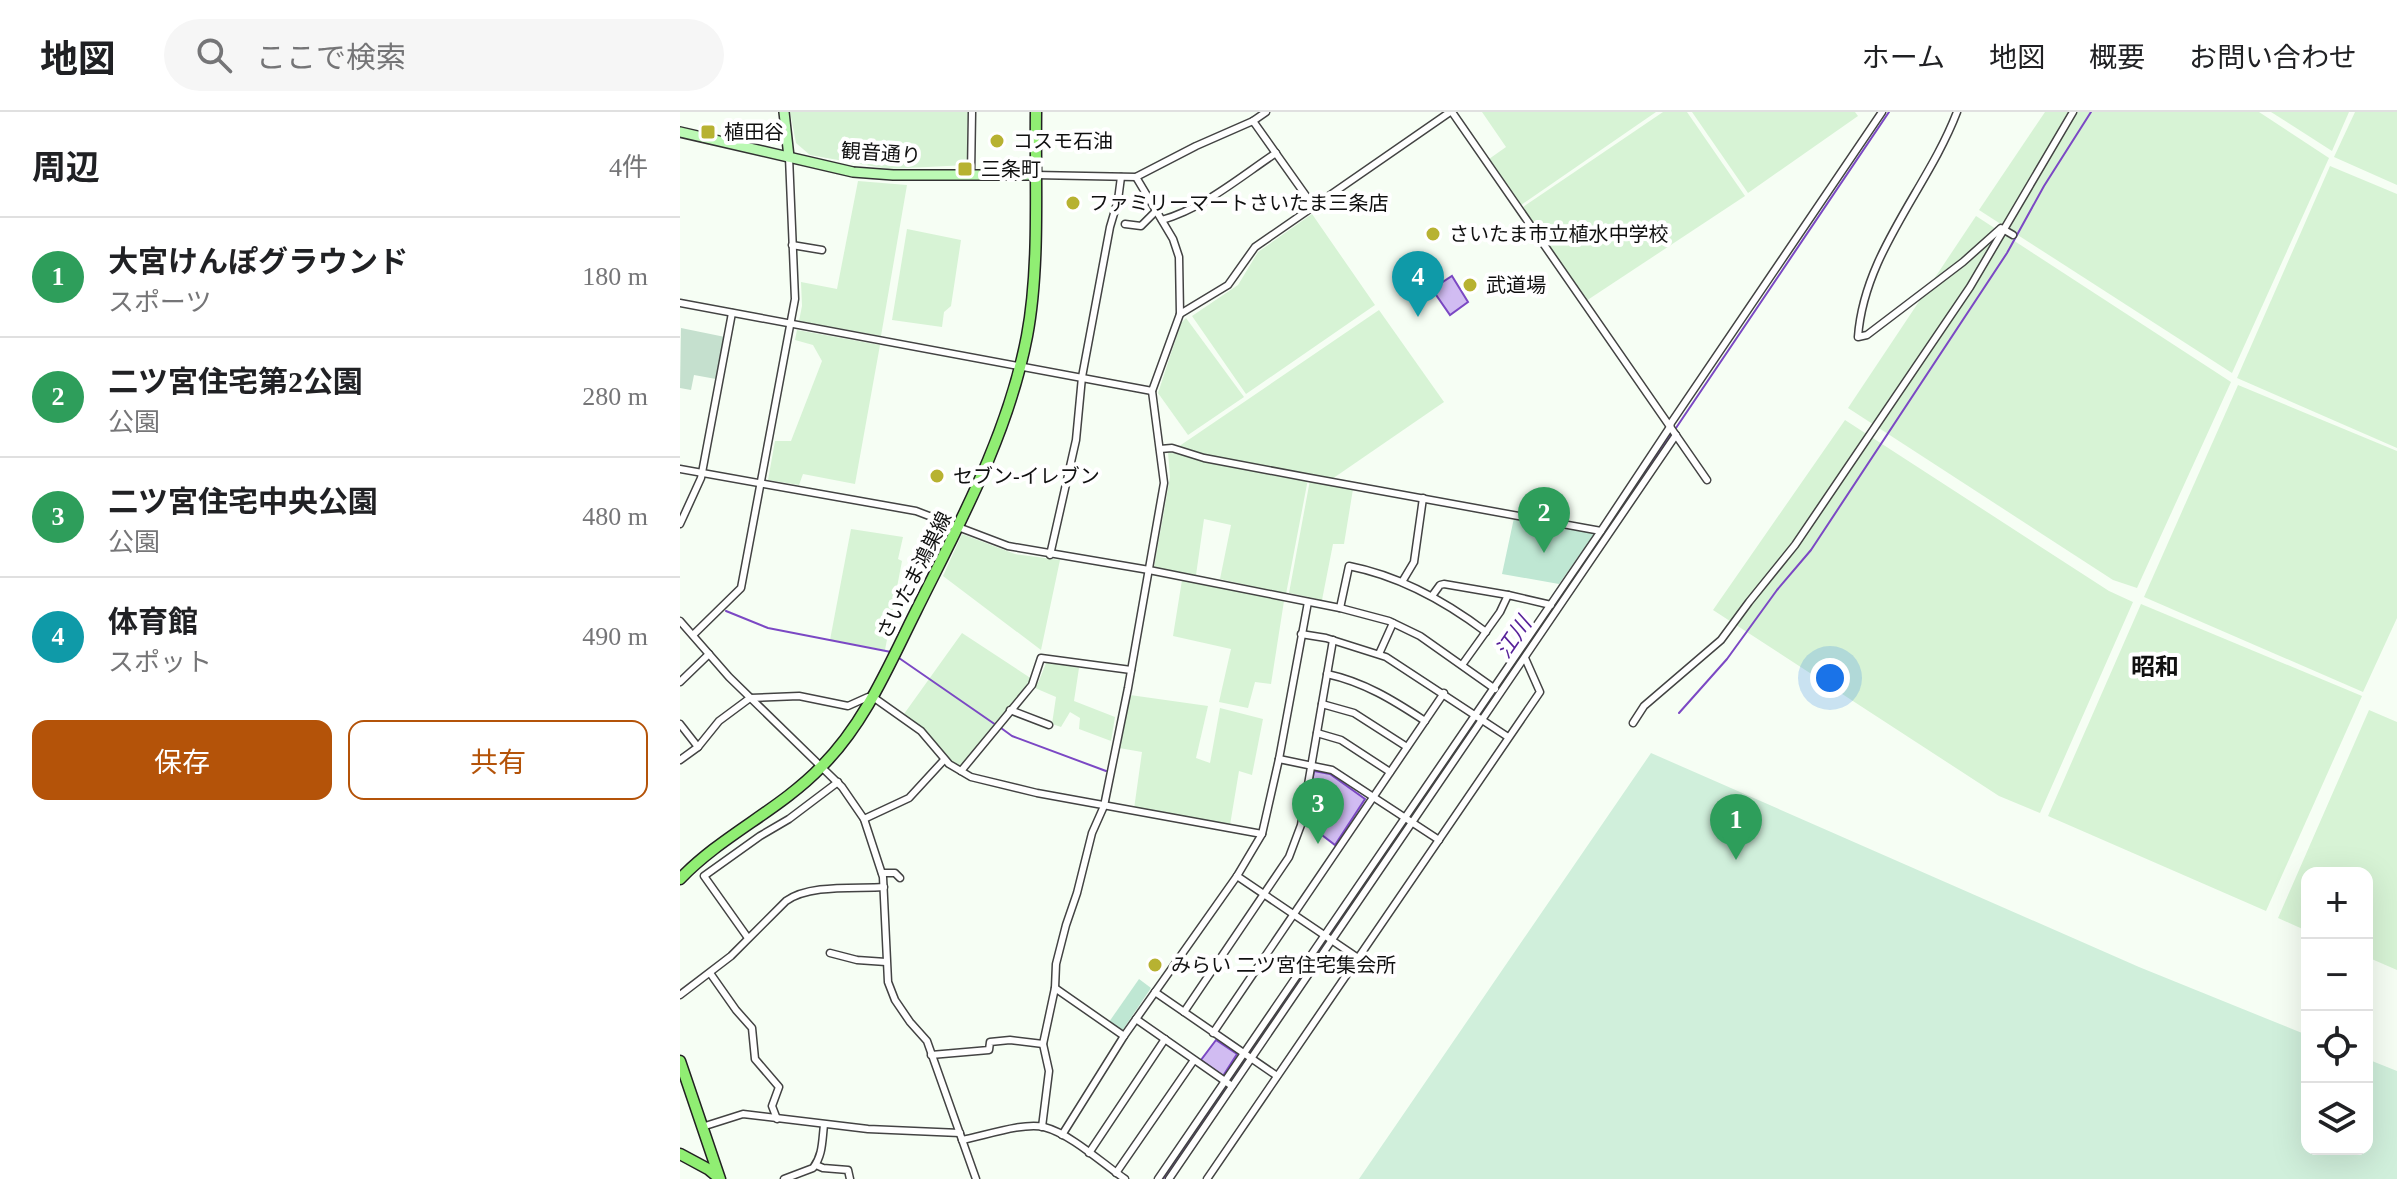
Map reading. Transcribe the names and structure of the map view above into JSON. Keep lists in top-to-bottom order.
{
  "streets": {
    "main road": ["さいたま鴻巣線"],
    "street": ["観音通り"]
  },
  "crossings": [
    ["観音通り", "さいたま鴻巣線"]
  ],
  "districts": ["昭和"],
  "water": ["江川"],
  "places": {
    "transit": ["植田谷", "三条町"],
    "other": [
      "コスモ石油",
      "ファミリーマートさいたま三条店",
      "さいたま市立植水中学校",
      "武道場",
      "セブン-イレブン",
      "みらい 二ツ宮住宅集会所"
    ]
  },
  "page": {
    "header": "地図",
    "search": "ここで検索",
    "nav": [
      "ホーム",
      "地図",
      "概要",
      "お問い合わせ"
    ],
    "heading": ["周辺", "4件"],
    "list": [
      {
        "mark": "1",
        "name": "大宮けんぽグラウンド",
        "note": "スポーツ",
        "value": "180 m"
      },
      {
        "mark": "2",
        "name": "二ツ宮住宅第2公園",
        "note": "公園",
        "value": "280 m"
      },
      {
        "mark": "3",
        "name": "二ツ宮住宅中央公園",
        "note": "公園",
        "value": "480 m"
      },
      {
        "mark": "4",
        "name": "体育館",
        "note": "スポット",
        "value": "490 m"
      }
    ],
    "pins": [
      "4",
      "2",
      "3",
      "1"
    ],
    "buttons": ["保存", "共有"],
    "map_buttons": ["+", "−"]
  }
}
